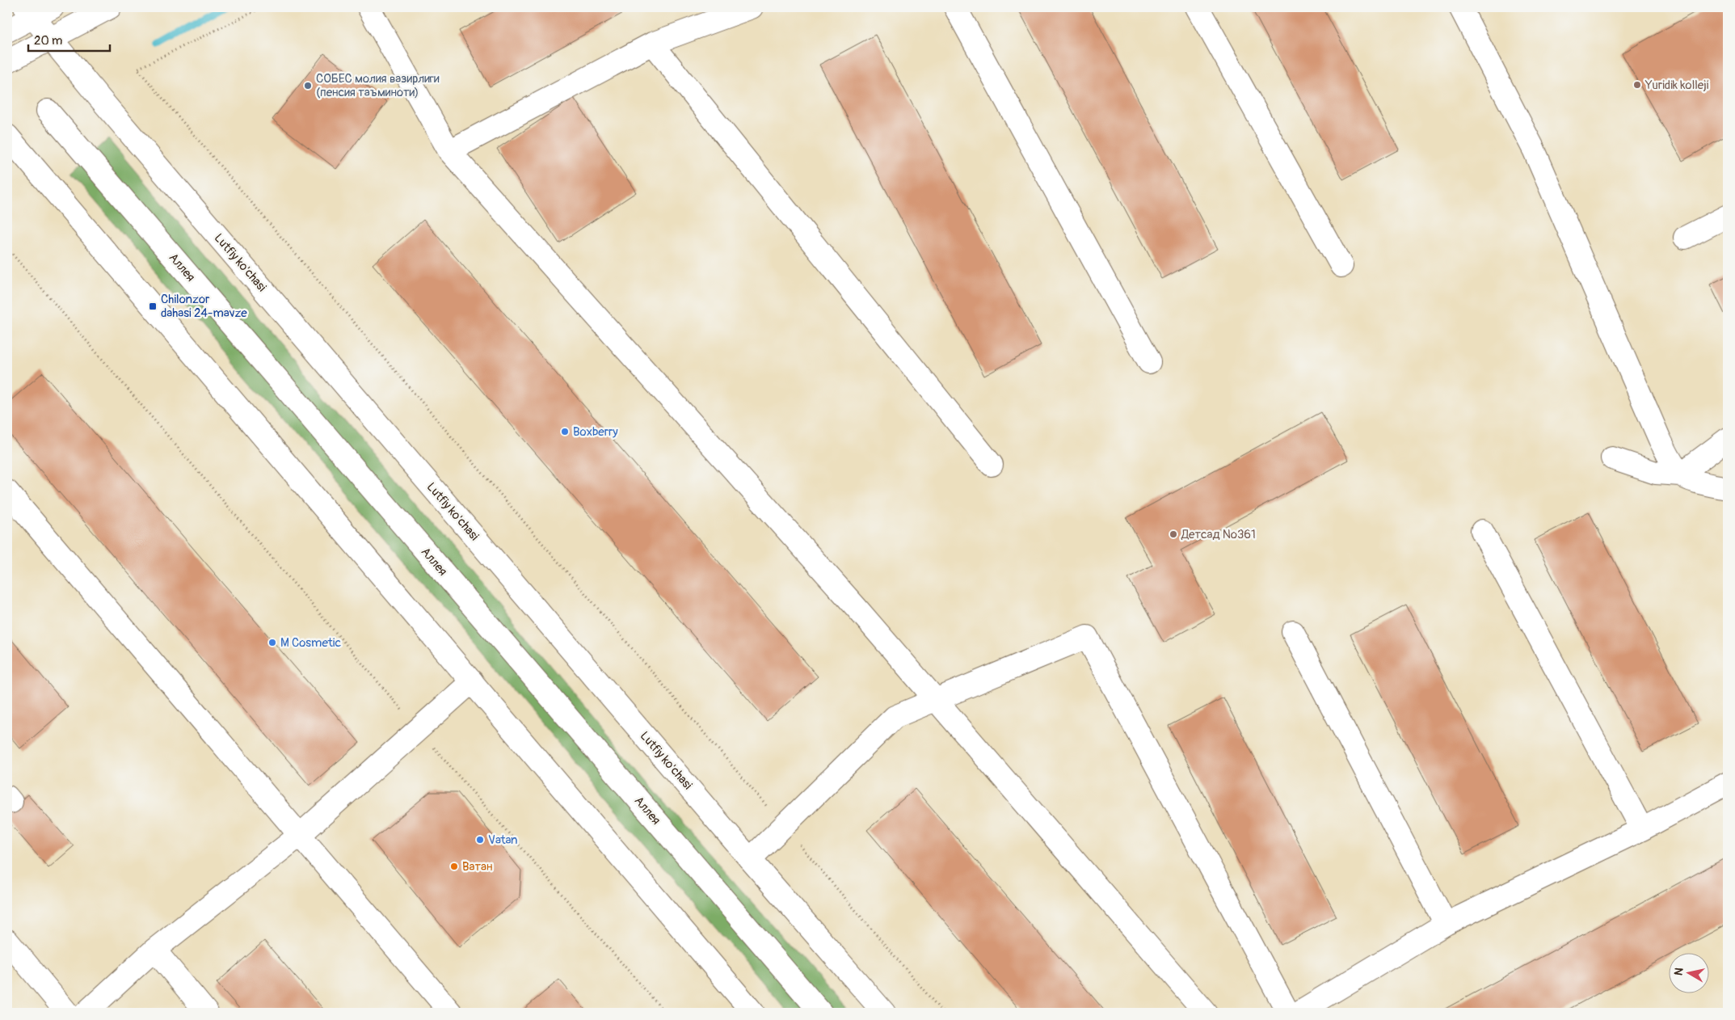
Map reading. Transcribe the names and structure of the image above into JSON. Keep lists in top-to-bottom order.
{
  "streets": {
    "main road": ["Lutfiy ko'chasi", "Аллея"]
  },
  "places": {
    "other": [
      "Yuridik kolleji",
      "СОБЕС молия вазирлиги (пенсия таъминоти)",
      "Boxberry",
      "Детсад №361",
      "M Cosmetic",
      "Vatan",
      "Ватан"
    ],
    "transit": ["Chilonzor dahasi 24-mavze"]
  },
  "scale_bar": "20 m",
  "north": "left"
}
